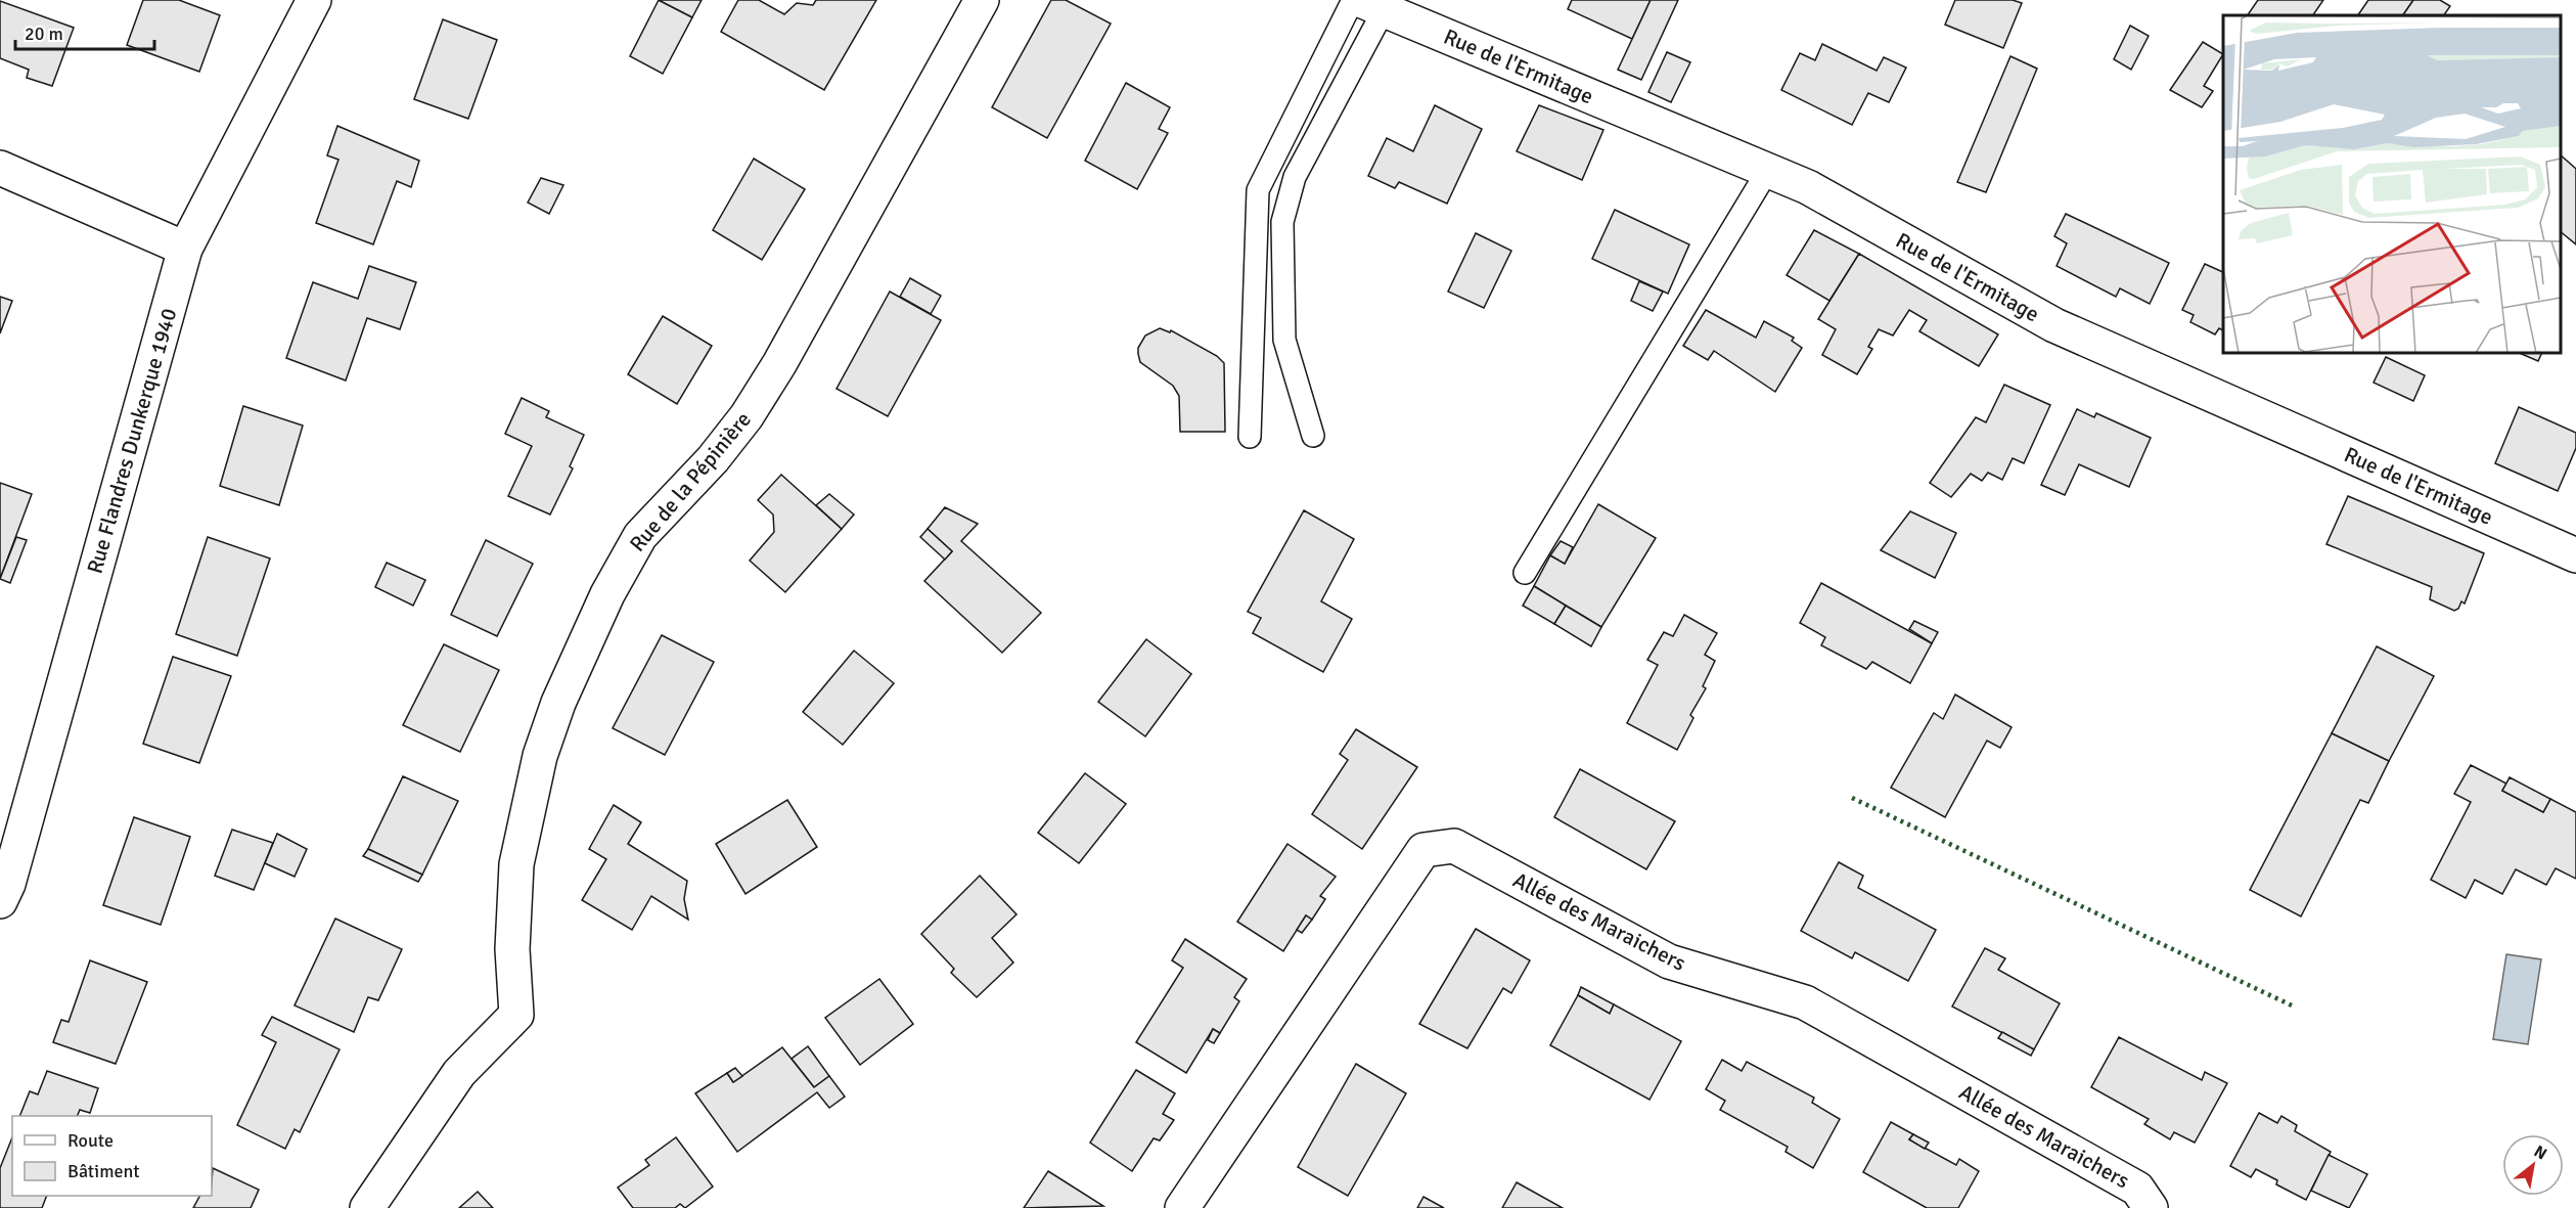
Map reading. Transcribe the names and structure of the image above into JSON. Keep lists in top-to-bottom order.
{
  "streets": {
    "street": [
      "Rue de l'Ermitage",
      "Rue Flandres Dunkerque 1940",
      "Rue de la Pépinière",
      "Allée des Maraichers"
    ]
  },
  "legend": ["Route", "Bâtiment"],
  "scale_bar": "20 m",
  "north": "top right"
}
